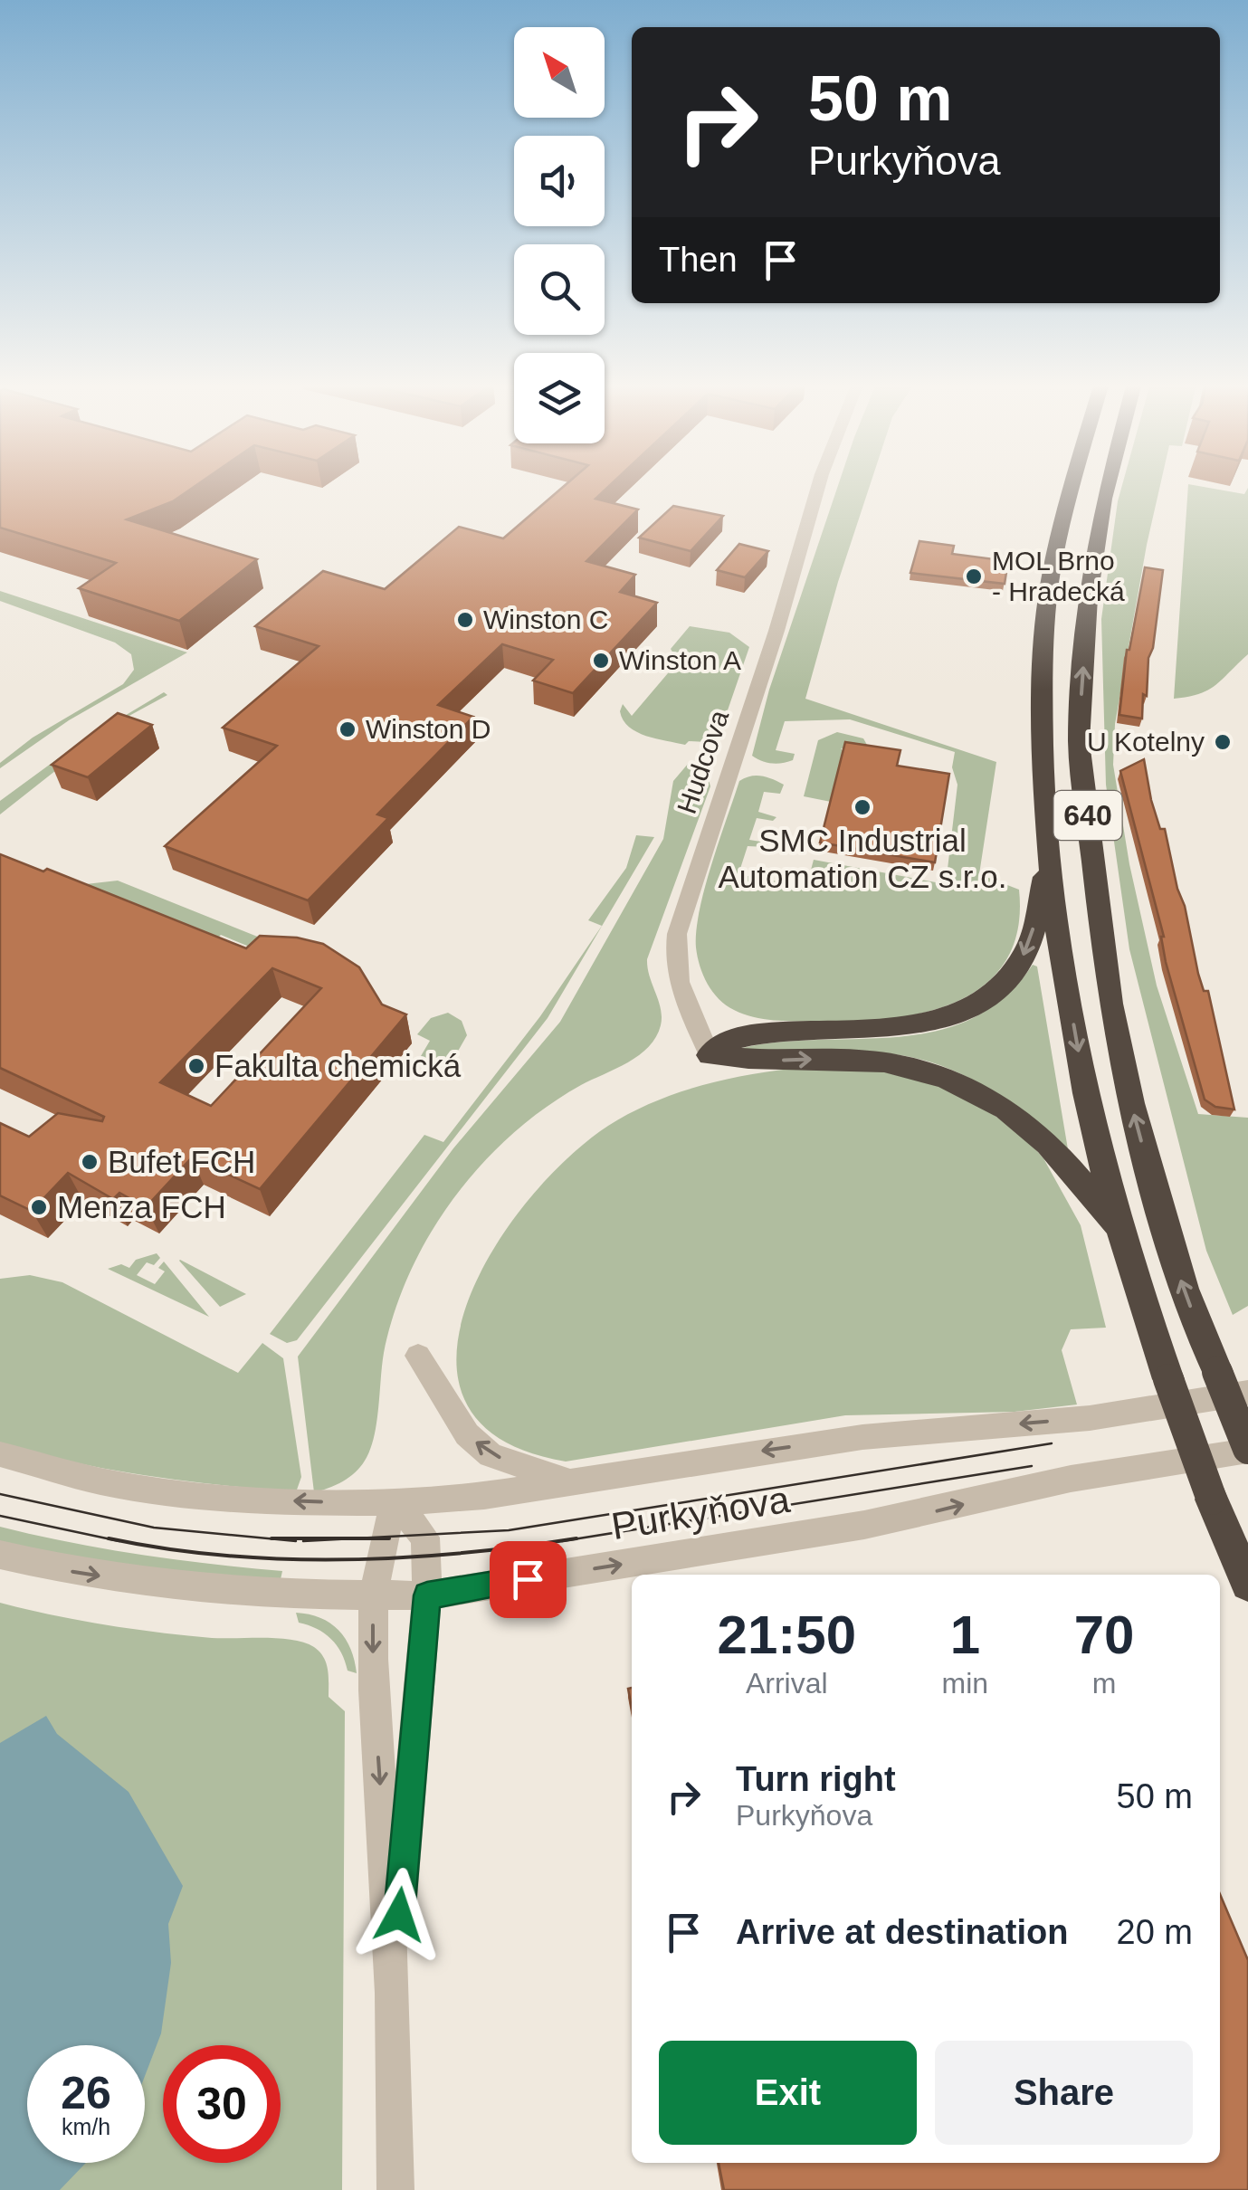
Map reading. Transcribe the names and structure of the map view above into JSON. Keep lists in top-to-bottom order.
{
  "streets": {
    "highway": ["640"],
    "street": ["Hudcova", "Purkyňova"]
  },
  "crossings": [
    ["640", "Purkyňova"]
  ],
  "places": [
    "MOL Brno - Hradecká",
    "Winston C",
    "Winston A",
    "Winston D",
    "U Kotelny",
    "SMC Industrial Automation CZ s.r.o.",
    "Fakulta chemická",
    "Bufet FCH",
    "Menza FCH"
  ],
  "north": "top left",
  "page": {
    "turn": ["50 m", "Purkyňova"],
    "then": "Then",
    "eta": [
      "21:50",
      "Arrival",
      "1",
      "min",
      "70",
      "m"
    ],
    "list": [
      {
        "name": "Turn right",
        "note": "Purkyňova",
        "value": "50 m"
      },
      {
        "name": "Arrive at destination",
        "value": "20 m"
      }
    ],
    "buttons": ["Exit", "Share"],
    "speed": "26 km/h",
    "limit": "30"
  }
}
